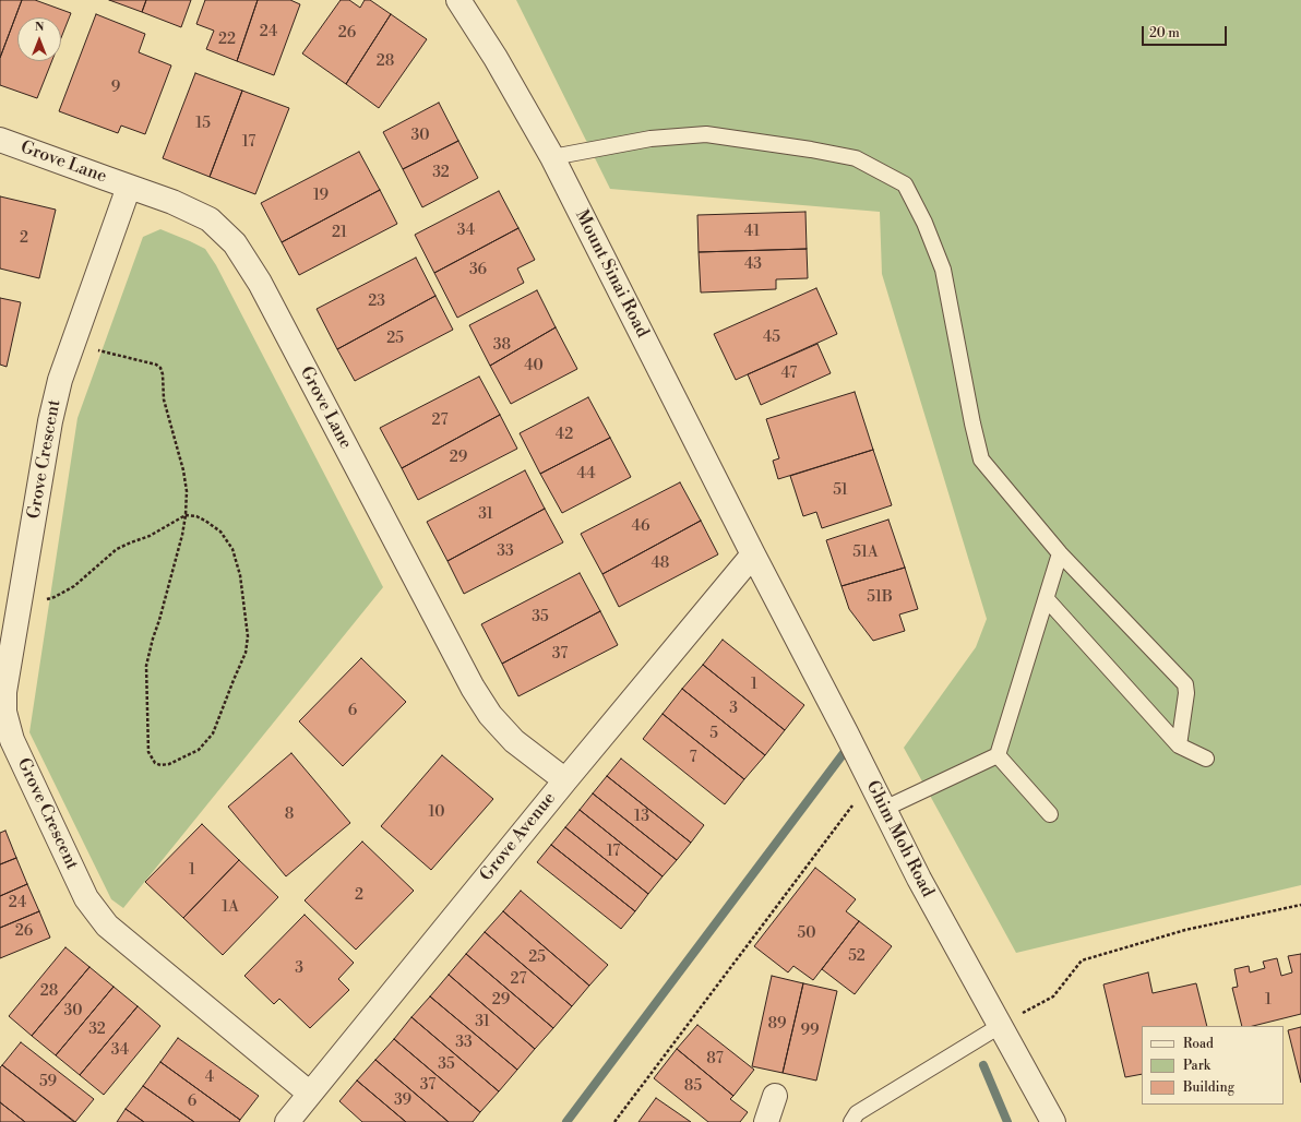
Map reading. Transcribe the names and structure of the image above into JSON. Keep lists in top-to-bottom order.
{
  "streets": {
    "street": [
      "Grove Lane",
      "Mount Sinai Road",
      "Grove Crescent",
      "Grove Avenue",
      "Ghim Moh Road"
    ]
  },
  "crossings": [
    ["Grove Lane", "Grove Crescent"],
    ["Grove Lane", "Grove Avenue"],
    ["Mount Sinai Road", "Grove Avenue"],
    ["Mount Sinai Road", "Ghim Moh Road"],
    ["Grove Crescent", "Grove Avenue"],
    ["Grove Avenue", "Ghim Moh Road"]
  ],
  "house_numbers": [
    "24",
    "26",
    "22",
    "28",
    "9",
    "15",
    "30",
    "17",
    "32",
    "19",
    "34",
    "41",
    "21",
    "2",
    "43",
    "36",
    "23",
    "45",
    "25",
    "38",
    "40",
    "47",
    "27",
    "42",
    "29",
    "44",
    "51",
    "31",
    "46",
    "33",
    "51A",
    "48",
    "51B",
    "35",
    "37",
    "1",
    "3",
    "6",
    "5",
    "7",
    "10",
    "8",
    "13",
    "17",
    "1",
    "2",
    "24",
    "1A",
    "26",
    "50",
    "52",
    "25",
    "3",
    "27",
    "28",
    "29",
    "1",
    "30",
    "31",
    "89",
    "32",
    "99",
    "33",
    "34",
    "87",
    "35",
    "4",
    "59",
    "37",
    "85",
    "39",
    "6"
  ],
  "legend": ["Road", "Park", "Building"],
  "scale_bar": "20 m",
  "north": "top"
}
